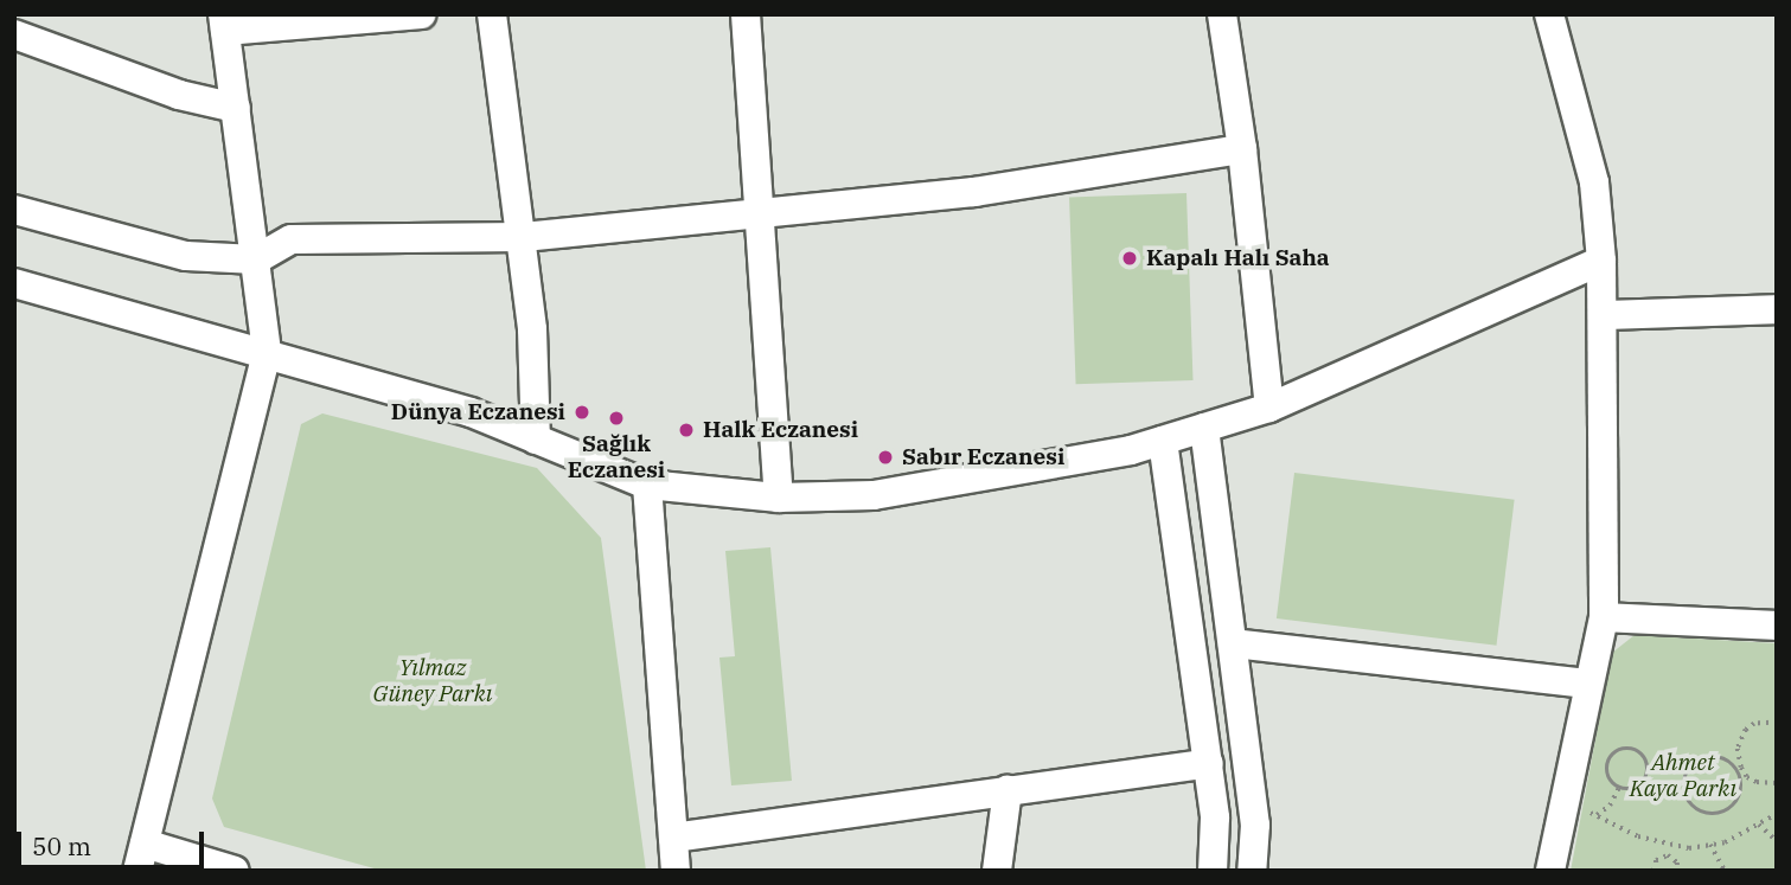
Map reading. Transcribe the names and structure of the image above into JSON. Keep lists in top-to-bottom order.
{
  "parks": ["Yılmaz Güney Parkı", "Ahmet Kaya Parkı"],
  "places": [
    "Kapalı Halı Saha",
    "Dünya Eczanesi",
    "Sağlık Eczanesi",
    "Halk Eczanesi",
    "Sabır Eczanesi"
  ],
  "scale_bar": "50 m"
}
